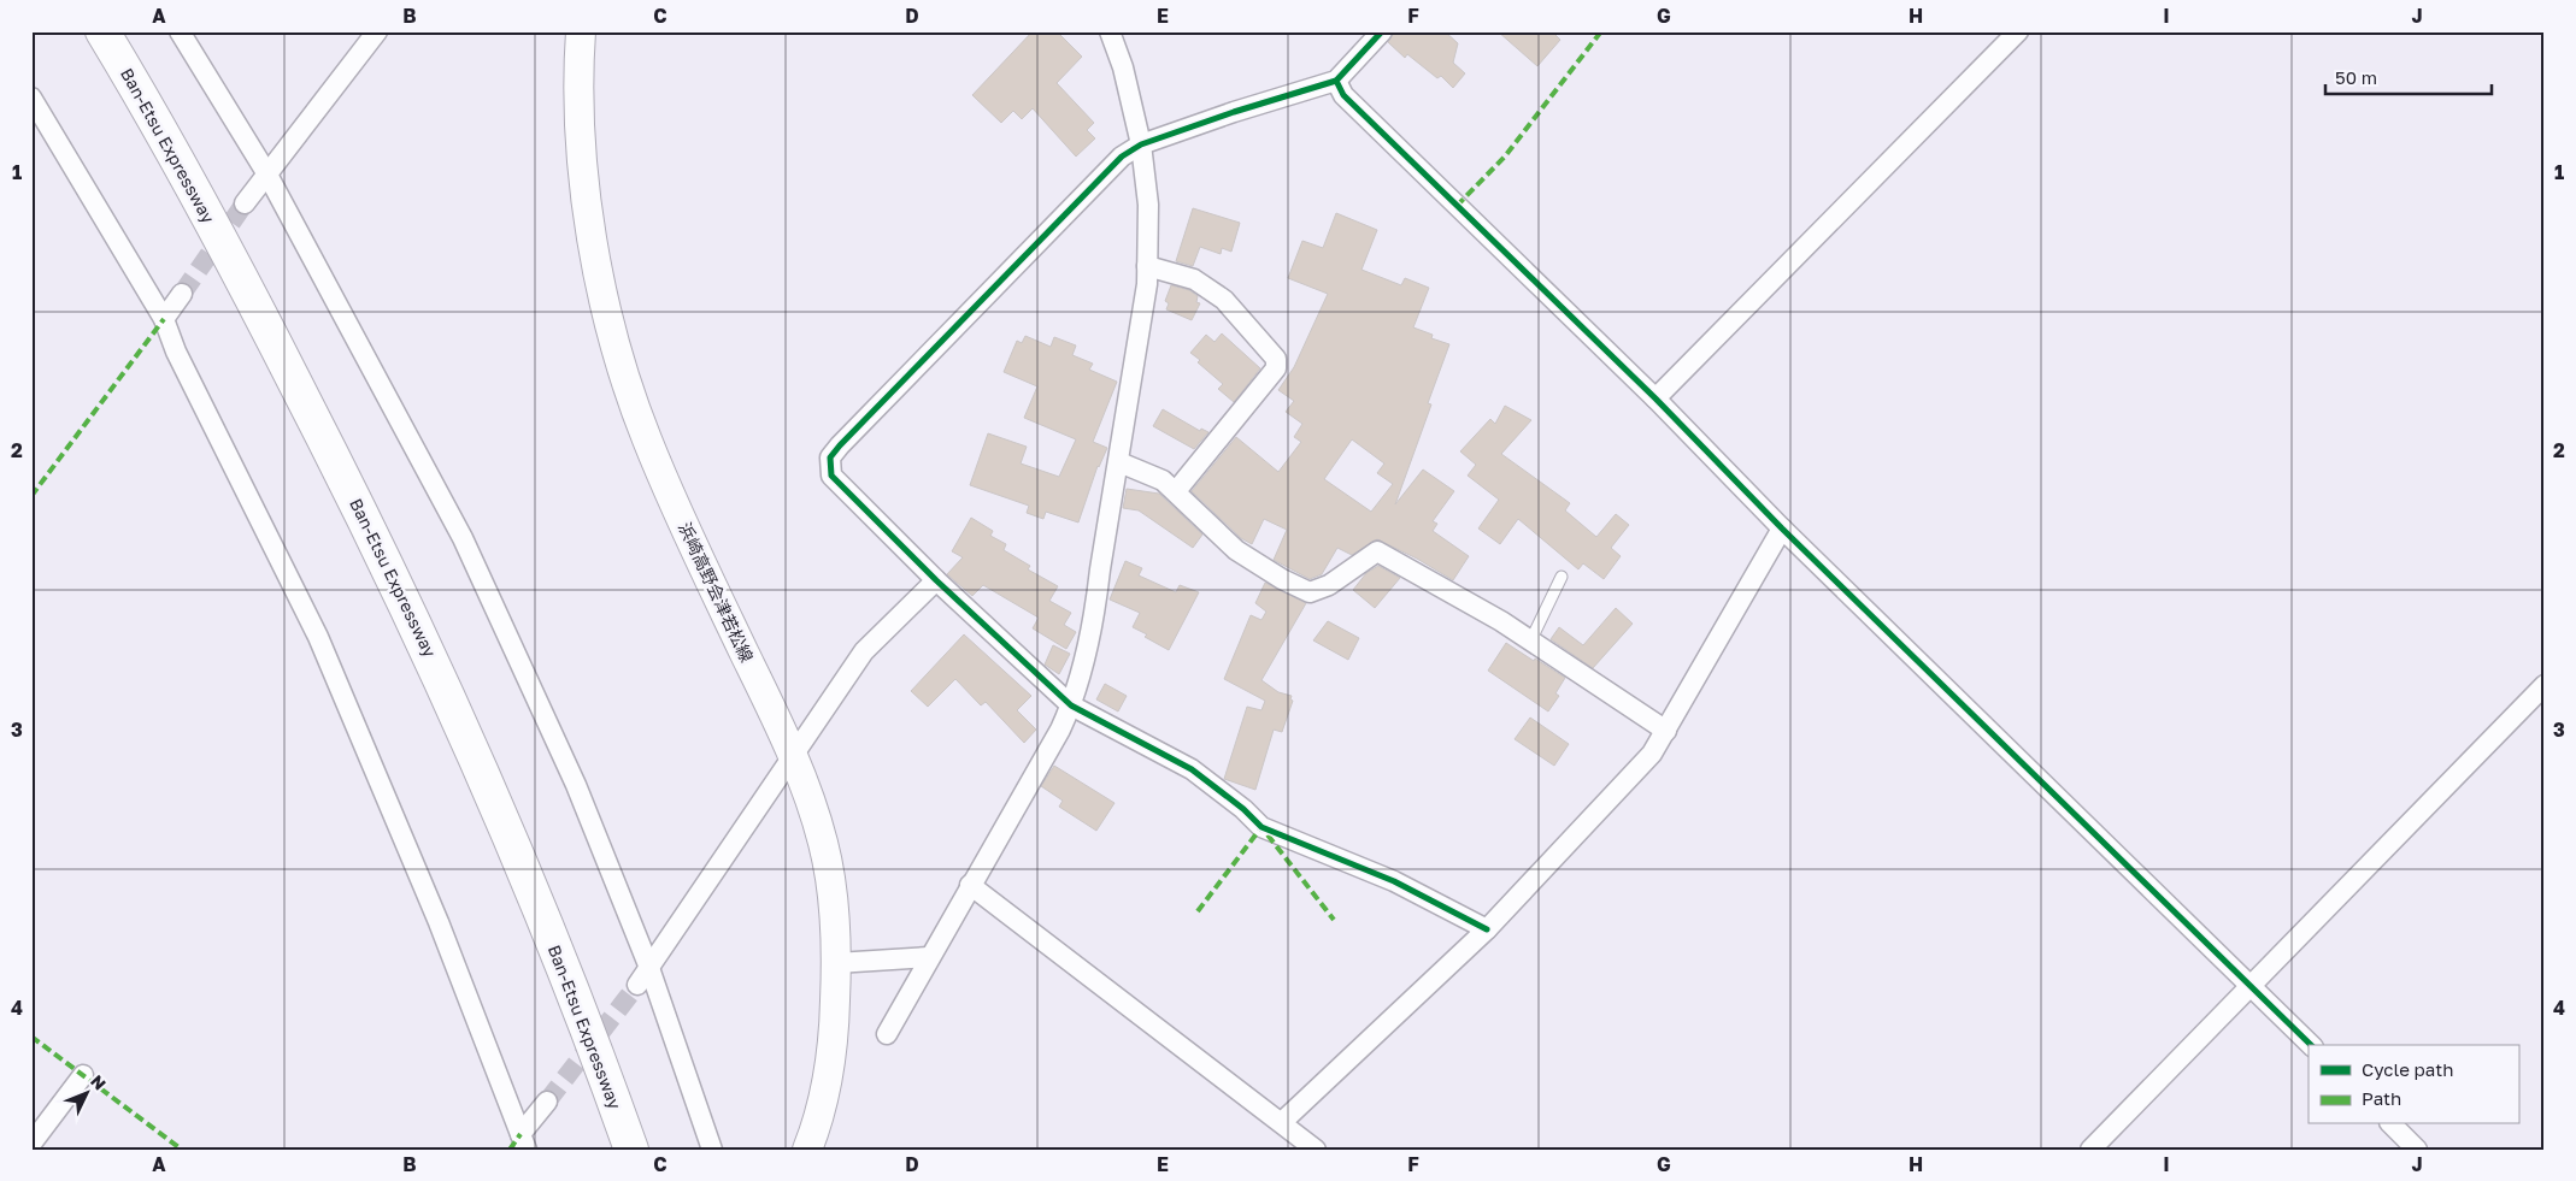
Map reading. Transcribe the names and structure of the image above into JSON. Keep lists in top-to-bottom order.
{
  "streets": {
    "highway": ["Ban-Etsu Expressway"],
    "main road": ["浜崎高野会津若松線"]
  },
  "legend": ["Cycle path", "Path"],
  "scale_bar": "50 m",
  "north": "top right",
  "grid": {
    "columns": [
      "A",
      "B",
      "C",
      "D",
      "E",
      "F",
      "G",
      "H",
      "I",
      "J"
    ],
    "rows": [
      "1",
      "2",
      "3",
      "4"
    ]
  }
}
